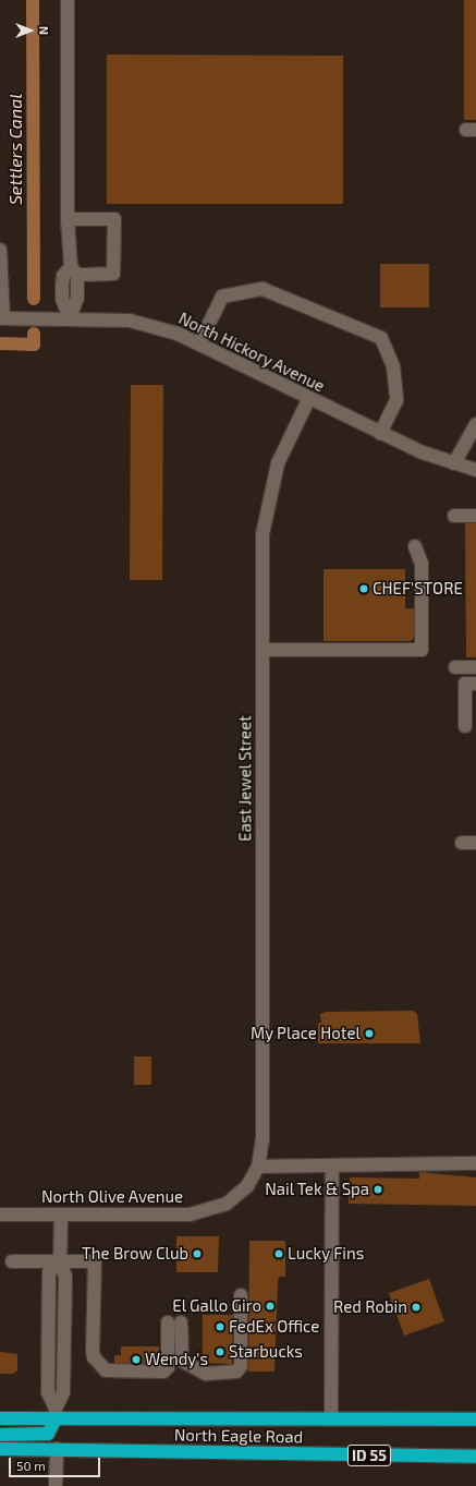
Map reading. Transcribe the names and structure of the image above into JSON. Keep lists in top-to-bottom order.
{
  "streets": {
    "highway": ["North Eagle Road", "ID 55"],
    "street": ["North Hickory Avenue", "East Jewel Street", "North Olive Avenue"]
  },
  "crossings": [
    ["North Hickory Avenue", "East Jewel Street"],
    ["East Jewel Street", "North Olive Avenue"]
  ],
  "water": ["Settlers Canal"],
  "places": [
    "CHEF'STORE",
    "My Place Hotel",
    "Nail Tek & Spa",
    "The Brow Club",
    "Lucky Fins",
    "El Gallo Giro",
    "Red Robin",
    "FedEx Office",
    "Starbucks",
    "Wendy's"
  ],
  "scale_bar": "50 m",
  "north": "right"
}
